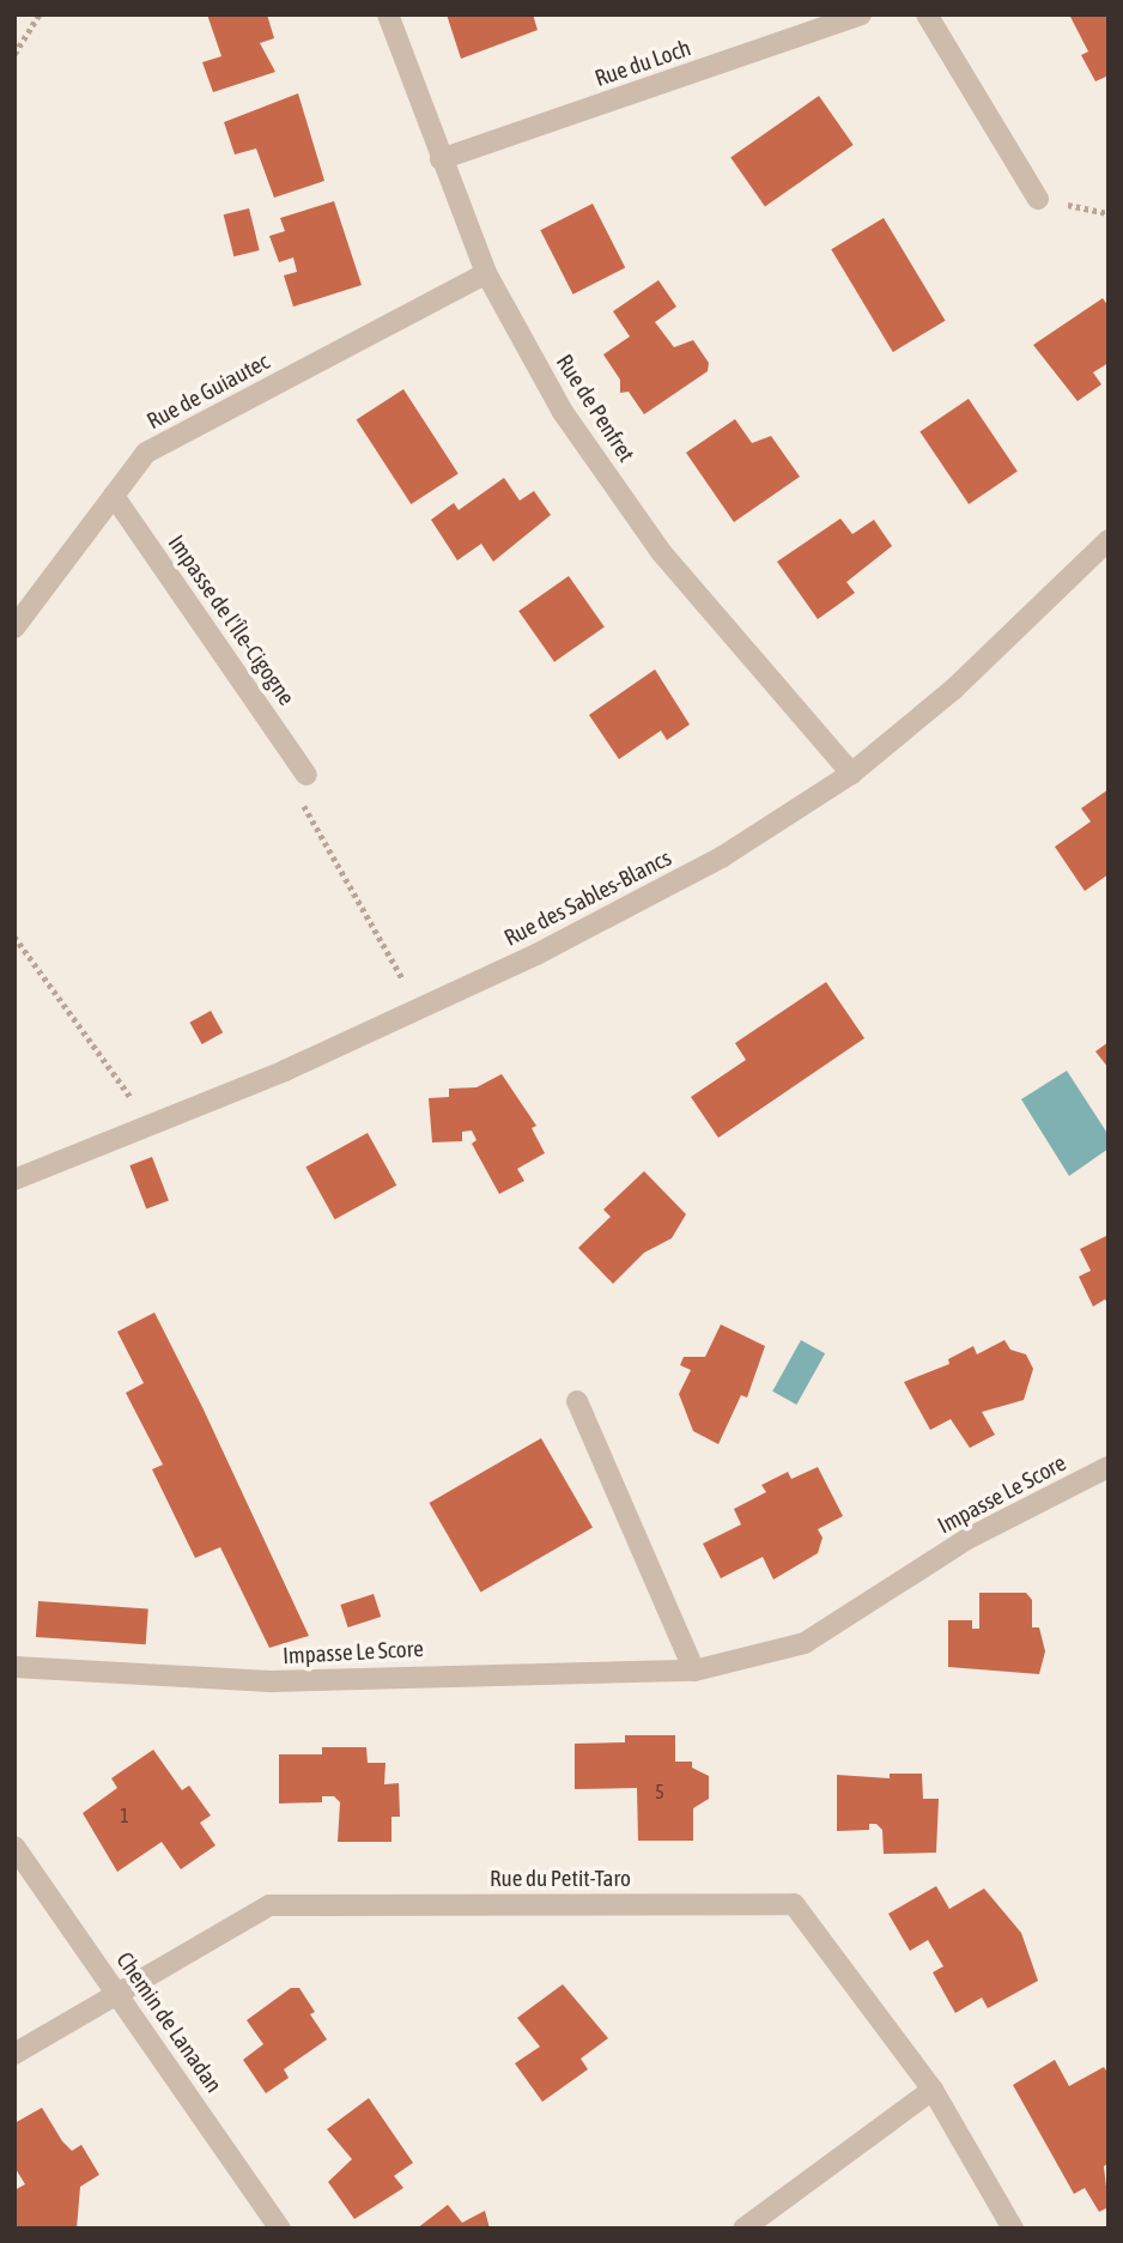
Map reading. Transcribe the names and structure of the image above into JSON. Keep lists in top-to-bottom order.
{
  "streets": {
    "street": [
      "Rue du Loch",
      "Rue de Guiautec",
      "Rue de Penfret",
      "Impasse de l'Île-Cigogne",
      "Rue des Sables-Blancs",
      "Impasse Le Score",
      "Rue du Petit-Taro",
      "Chemin de Lanadan"
    ]
  },
  "crossings": [
    ["Rue du Loch", "Rue de Penfret"],
    ["Rue de Guiautec", "Rue de Penfret"],
    ["Rue de Guiautec", "Impasse de l'Île-Cigogne"],
    ["Rue de Penfret", "Rue des Sables-Blancs"],
    ["Rue du Petit-Taro", "Chemin de Lanadan"]
  ],
  "house_numbers": ["5", "1"]
}
